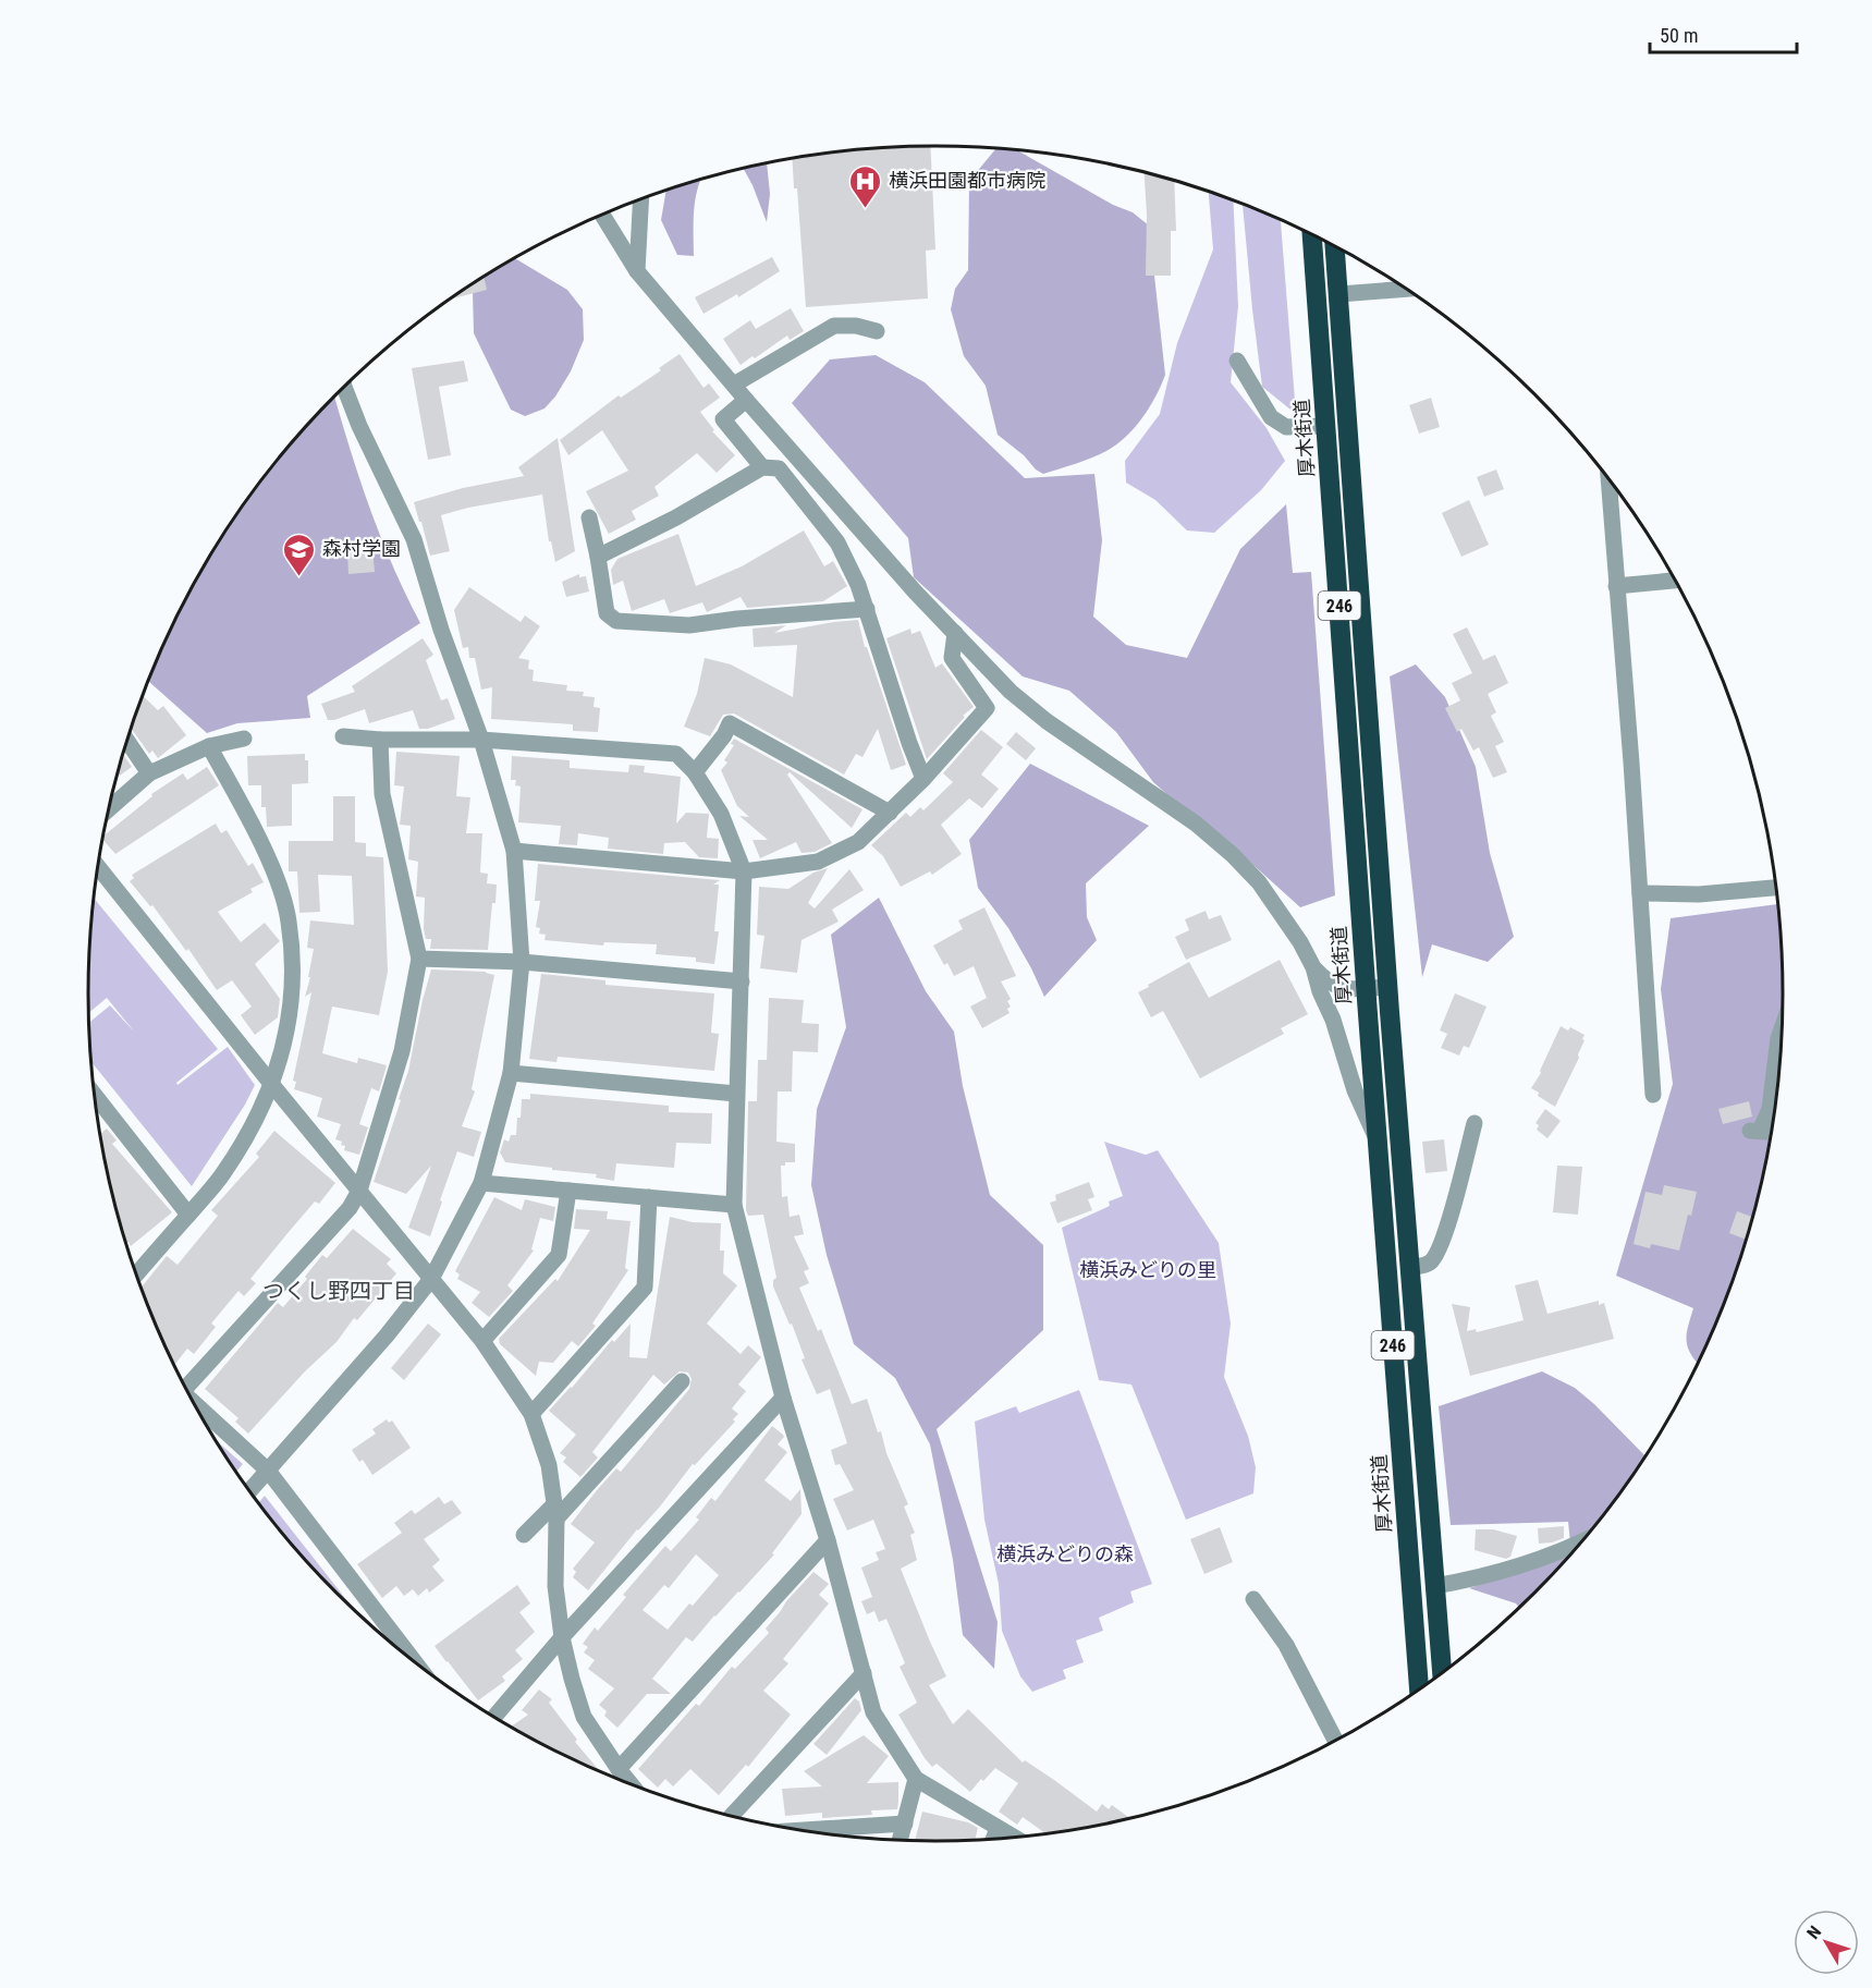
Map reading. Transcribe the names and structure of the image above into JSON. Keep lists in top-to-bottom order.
{
  "streets": {
    "highway": ["厚木街道", "246"]
  },
  "districts": ["つくし野四丁目"],
  "parks": ["横浜みどりの里", "横浜みどりの森"],
  "places": {
    "hospital": ["横浜田園都市病院"],
    "school or university": ["森村学園"]
  },
  "scale_bar": "50 m",
  "north": "top left"
}
